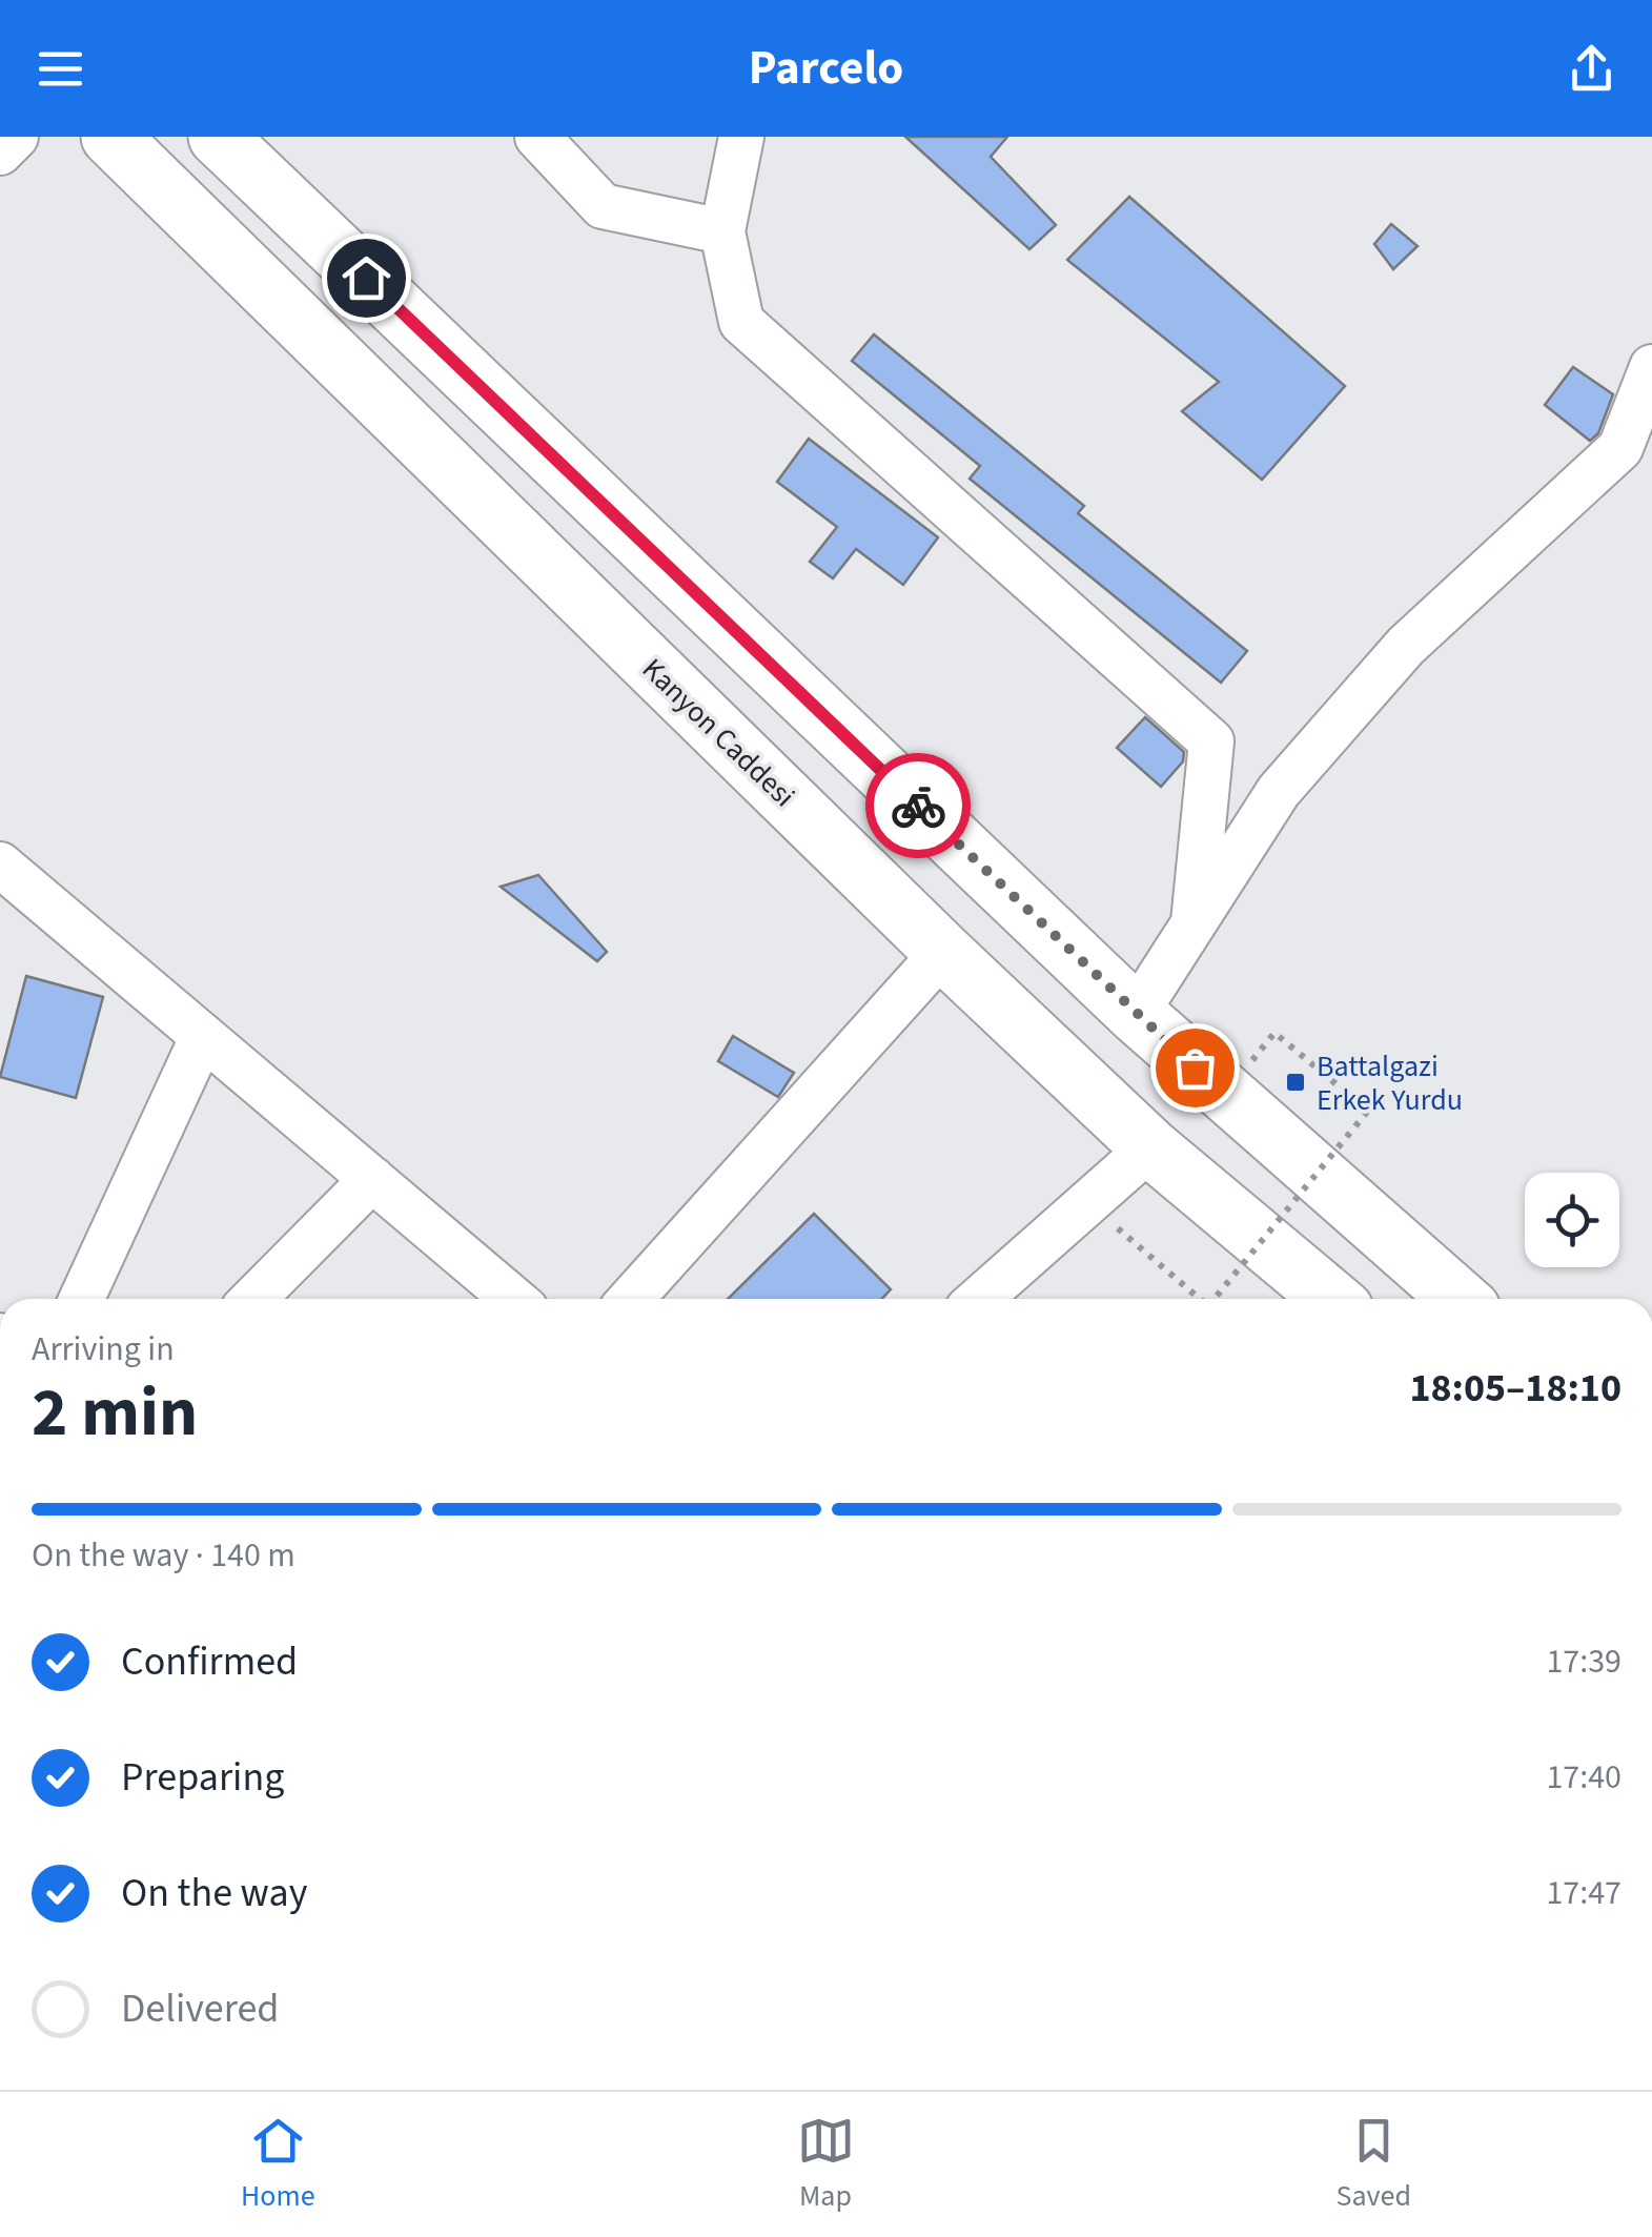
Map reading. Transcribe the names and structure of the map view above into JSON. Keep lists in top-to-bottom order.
{
  "streets": {
    "highway": ["Kanyon Caddesi"]
  },
  "places": {
    "transit": ["Battalgazi Erkek Yurdu"]
  },
  "page": {
    "header": "Parcelo",
    "heading": ["2 min", "Arriving in", "18:05–18:10"],
    "bar": "On the way · 140 m",
    "list": [
      ["Confirmed", "17:39"],
      ["Preparing", "17:40"],
      ["On the way", "17:47"],
      "Delivered"
    ],
    "tabs": ["Home", "Map", "Saved"]
  }
}
